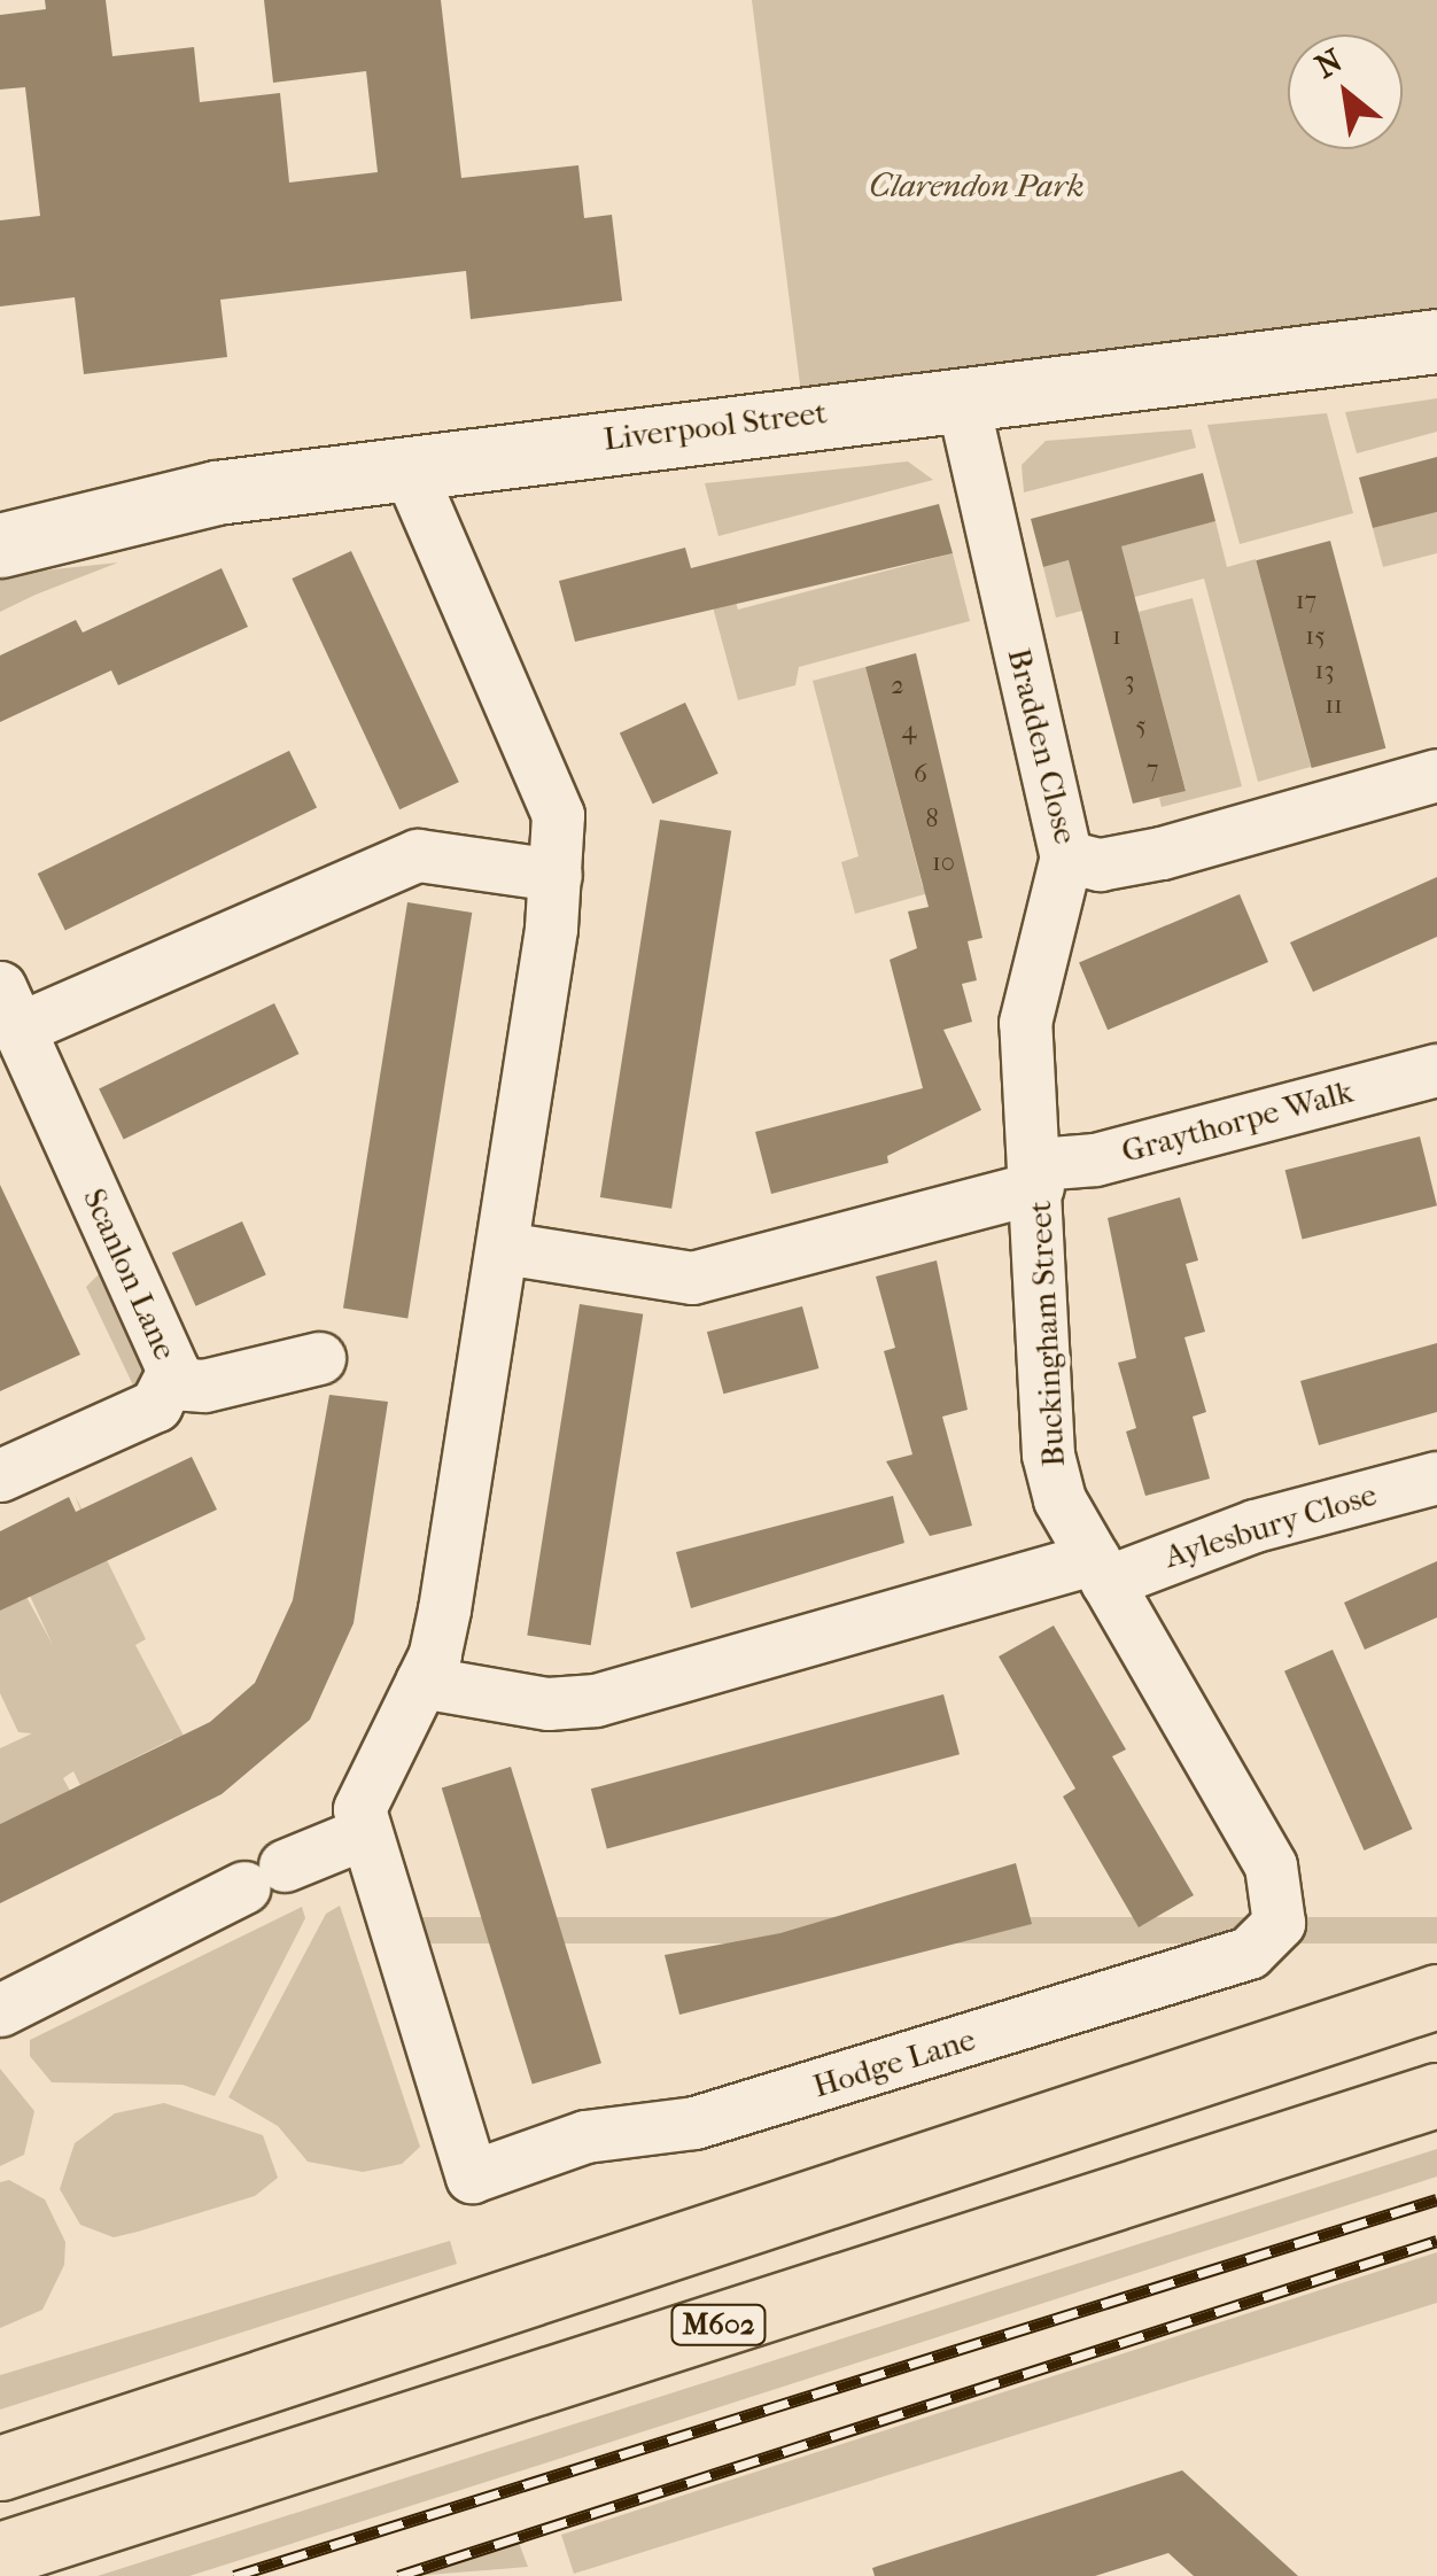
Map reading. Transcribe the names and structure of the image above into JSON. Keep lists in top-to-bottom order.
{
  "streets": {
    "highway": ["M602"],
    "street": [
      "Liverpool Street",
      "Bradden Close",
      "Graythorpe Walk",
      "Scanlon Lane",
      "Buckingham Street",
      "Aylesbury Close",
      "Hodge Lane"
    ]
  },
  "crossings": [
    ["Liverpool Street", "Bradden Close"],
    ["Bradden Close", "Buckingham Street"],
    ["Graythorpe Walk", "Buckingham Street"],
    ["Buckingham Street", "Aylesbury Close"],
    ["Buckingham Street", "Hodge Lane"]
  ],
  "parks": ["Clarendon Park"],
  "house_numbers": [
    "17",
    "1",
    "15",
    "13",
    "3",
    "2",
    "11",
    "5",
    "4",
    "7",
    "6",
    "8",
    "10"
  ],
  "north": "top left"
}
